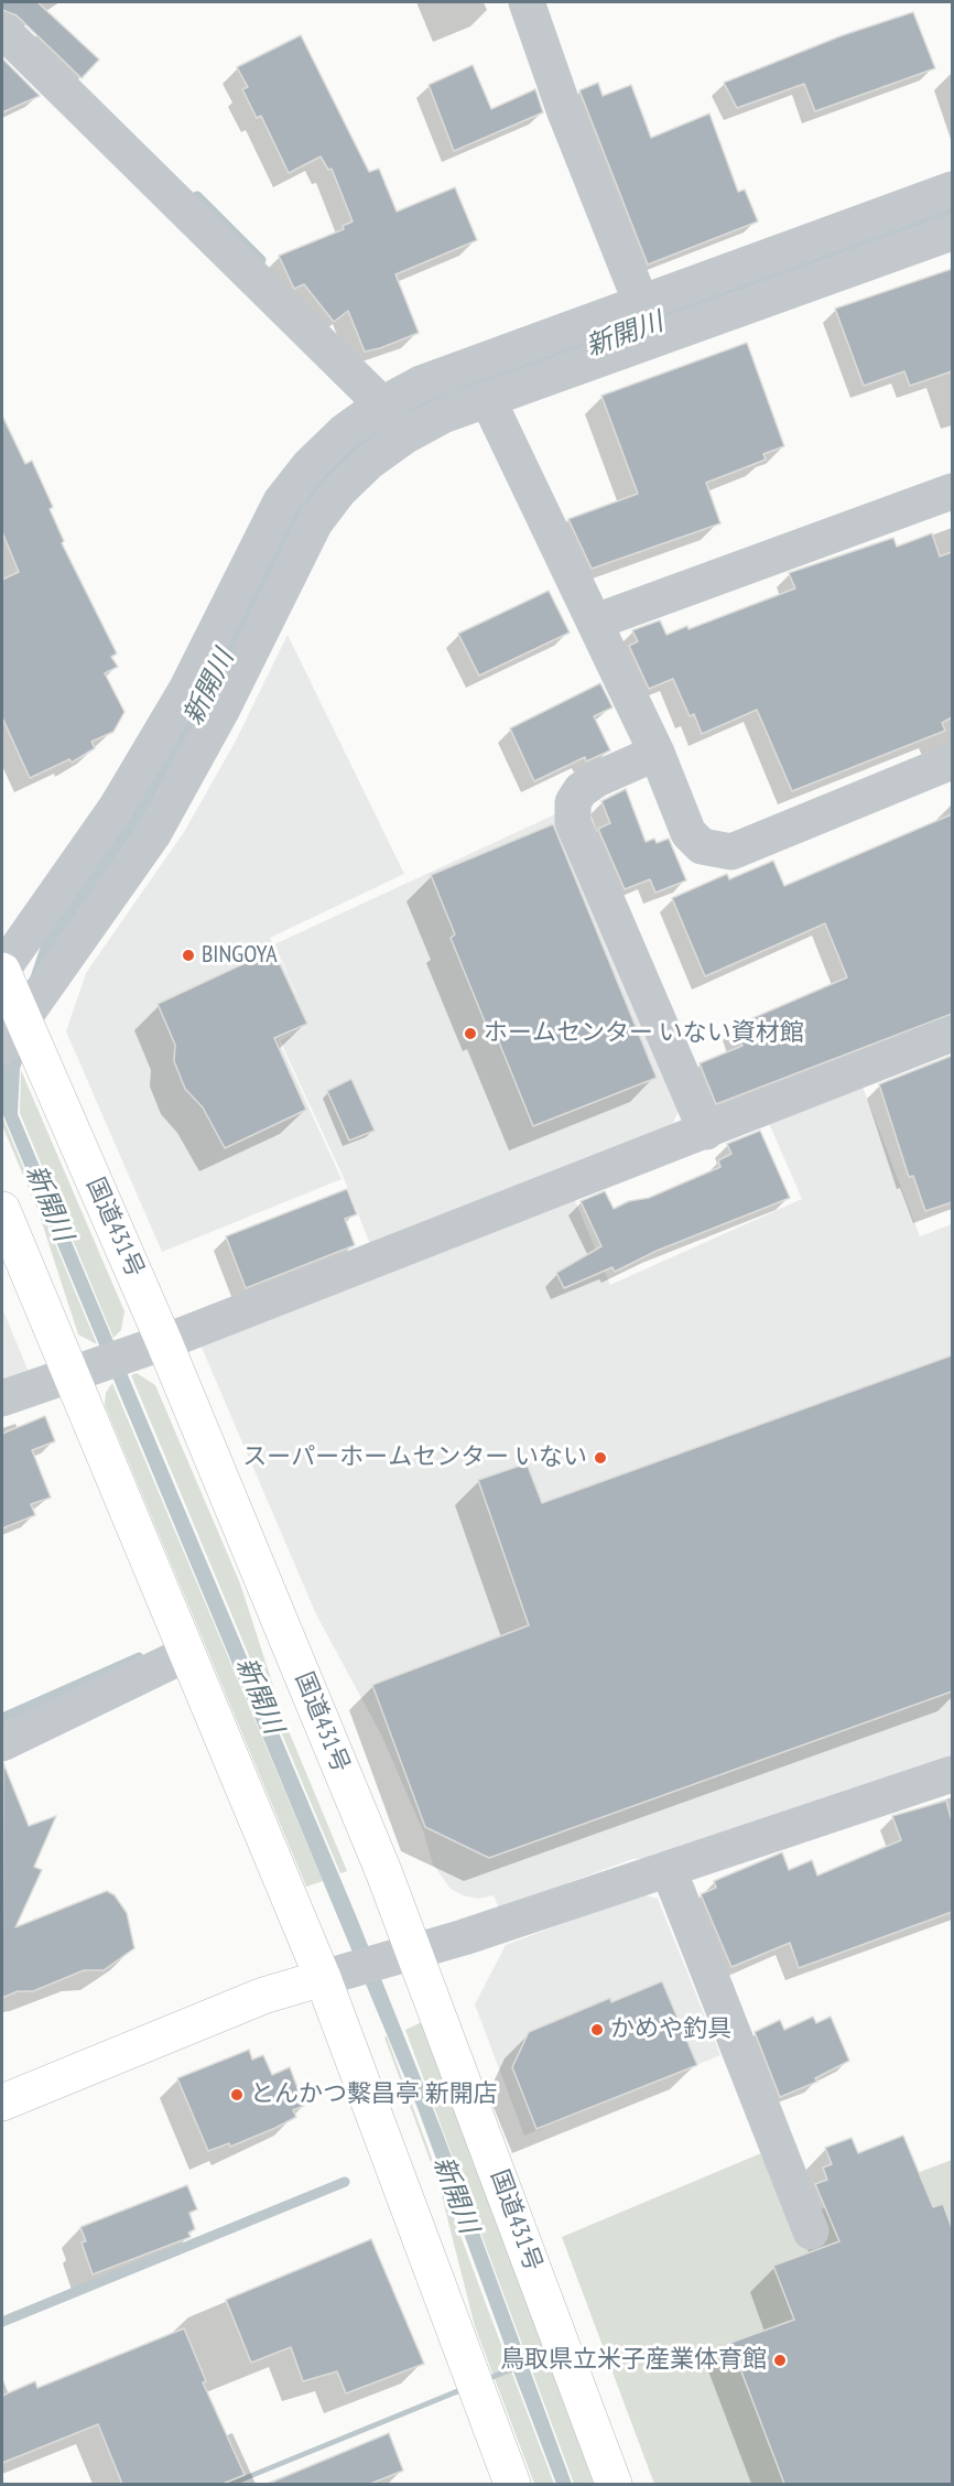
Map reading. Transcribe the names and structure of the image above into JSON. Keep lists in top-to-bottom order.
{
  "streets": {
    "main road": ["国道431号"]
  },
  "water": ["新開川"],
  "places": [
    "BINGOYA",
    "ホームセンター いない資材館",
    "スーパーホームセンター いない",
    "かめや釣具",
    "とんかつ繫昌亭 新開店",
    "鳥取県立米子産業体育館"
  ]
}
